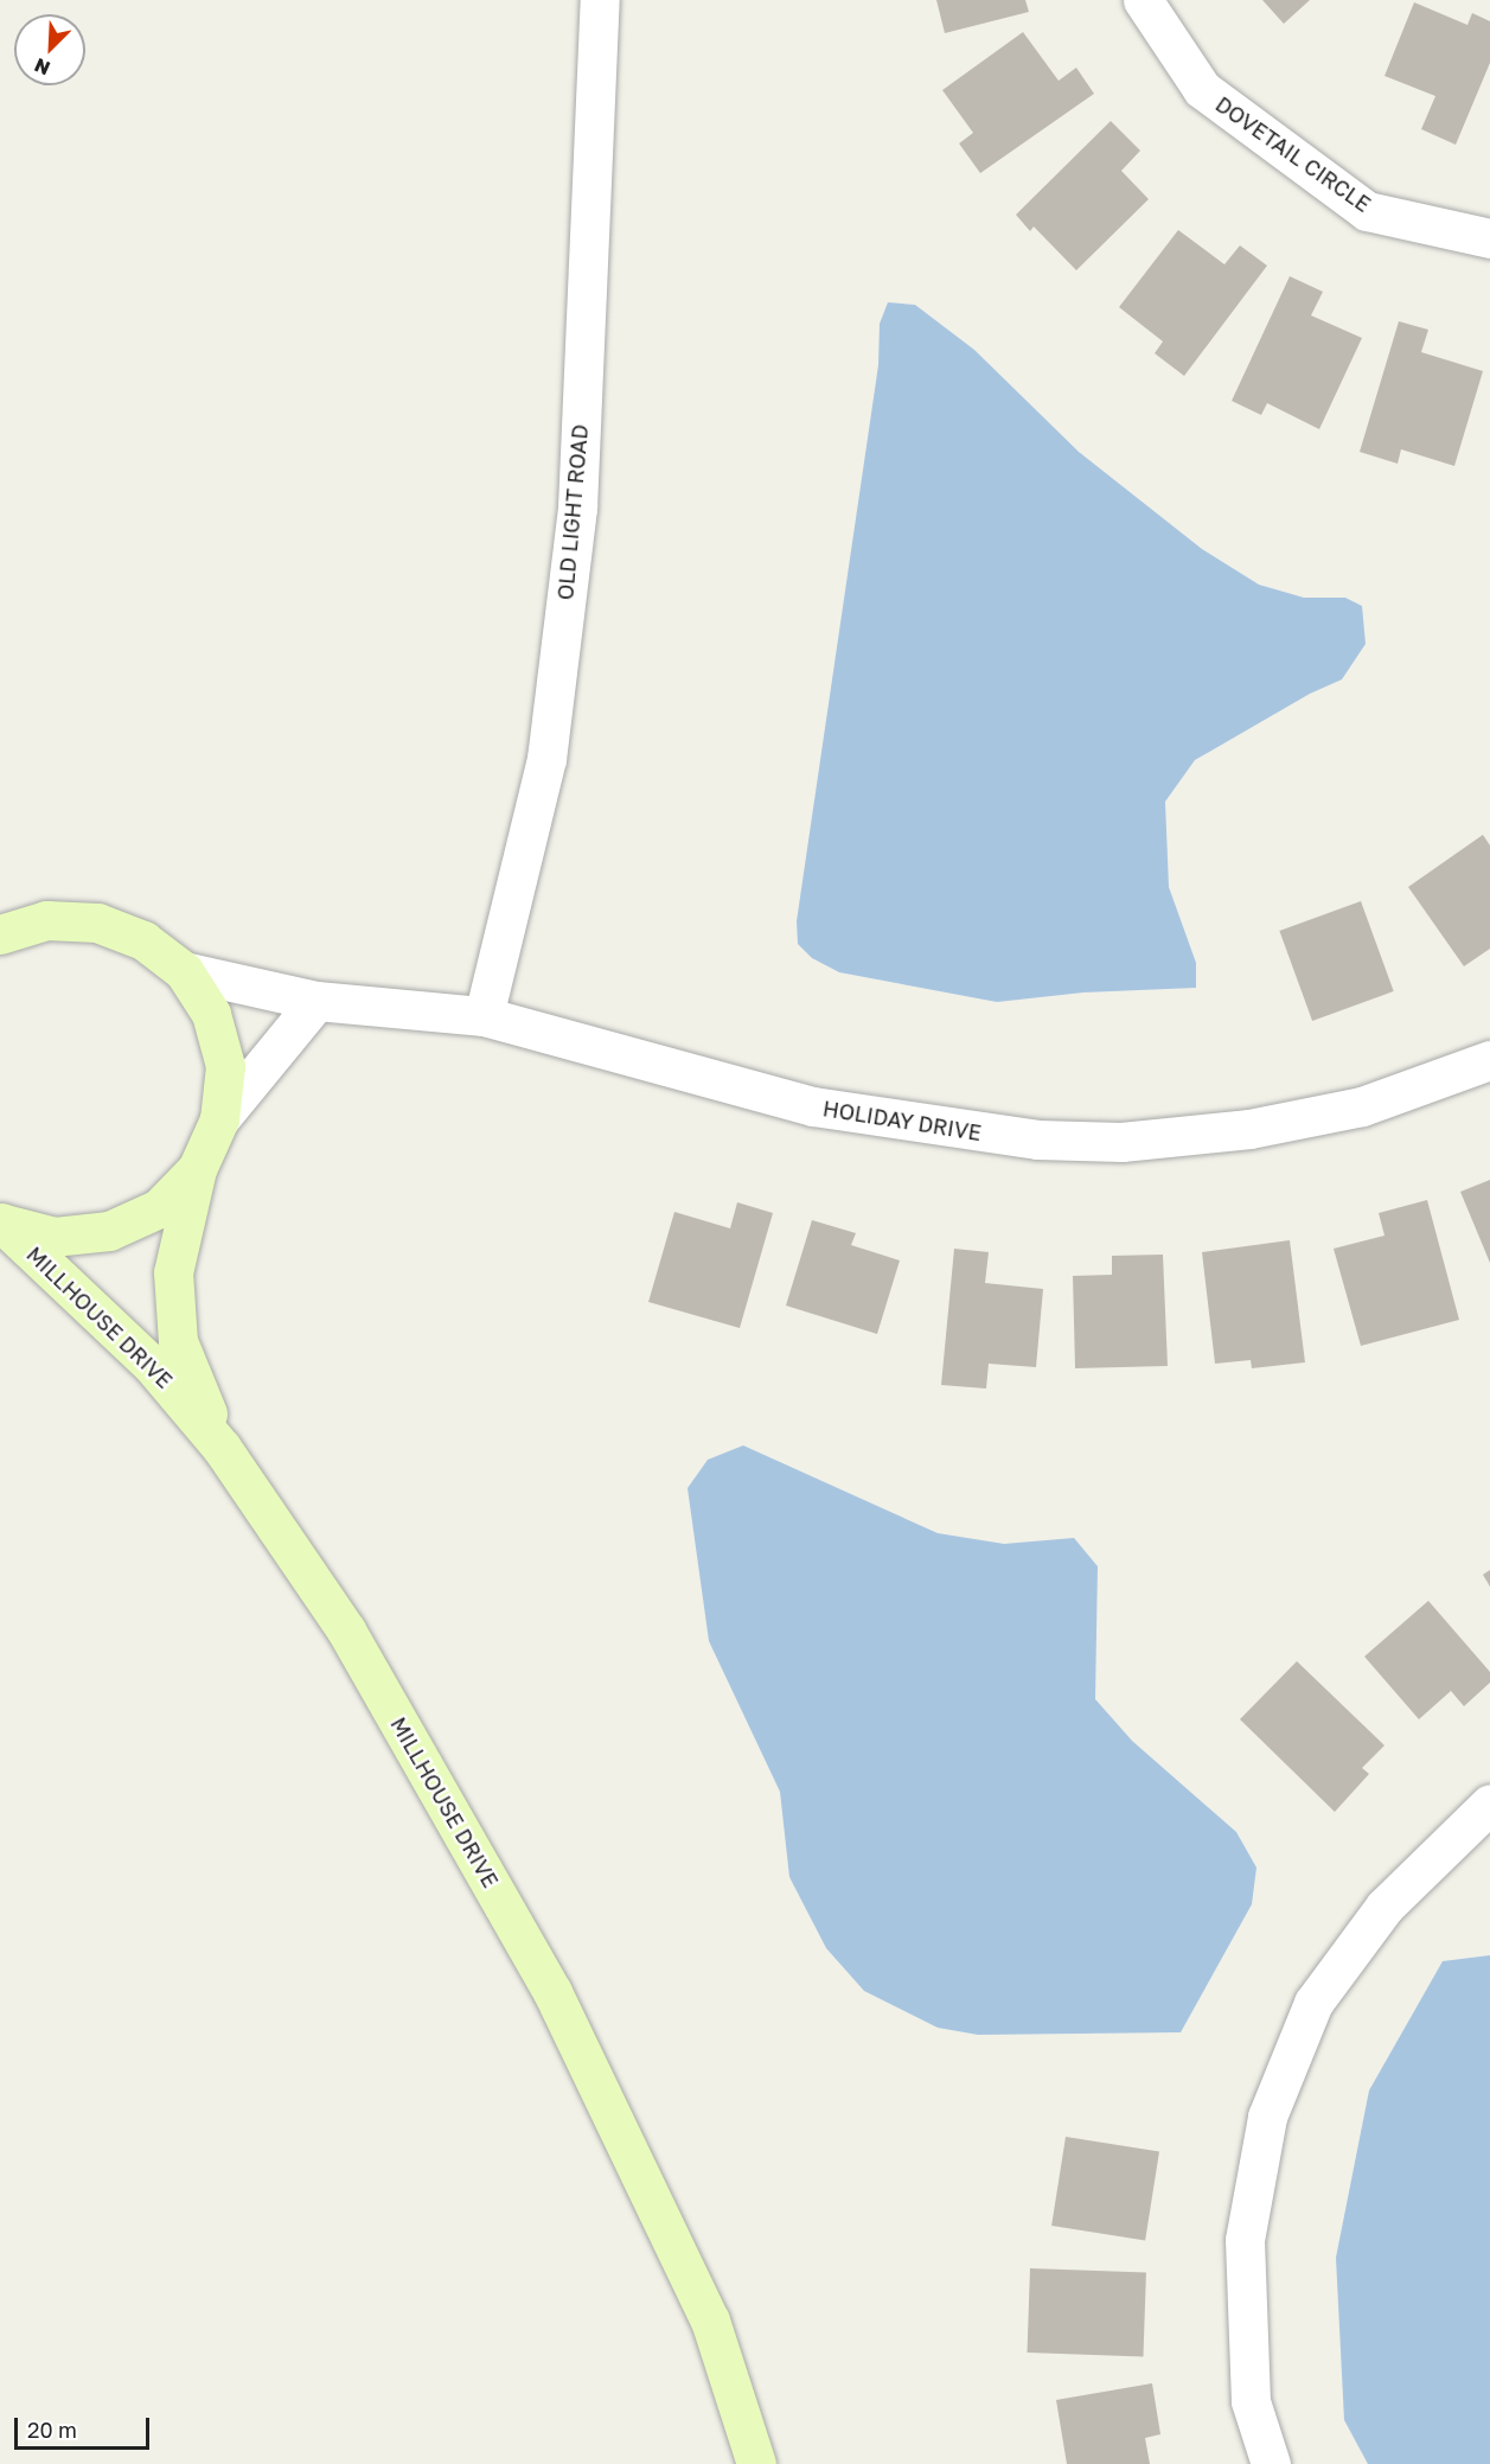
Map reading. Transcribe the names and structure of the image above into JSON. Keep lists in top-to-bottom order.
{
  "streets": {
    "main road": ["MILLHOUSE DRIVE"],
    "street": ["DOVETAIL CIRCLE", "OLD LIGHT ROAD", "HOLIDAY DRIVE"]
  },
  "crossings": [
    ["OLD LIGHT ROAD", "HOLIDAY DRIVE"]
  ],
  "scale_bar": "20 m",
  "north": "bottom left"
}
